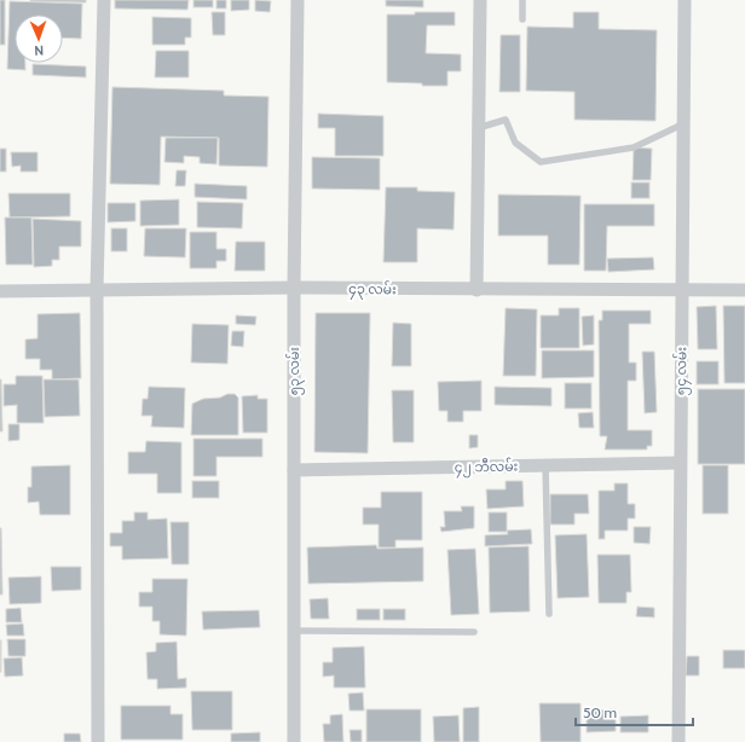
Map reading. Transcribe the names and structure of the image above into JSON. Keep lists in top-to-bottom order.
{
  "streets": {
    "street": [
      "၄၃ လမ်း",
      "၅၃ လမ်း",
      "၅၄ လမ်း",
      "၄၂ ဘီလမ်း"
    ]
  },
  "crossings": [
    ["၄၃ လမ်း", "၅၃ လမ်း"],
    ["၄၃ လမ်း", "၅၄ လမ်း"],
    ["၅၃ လမ်း", "၄၂ ဘီလမ်း"],
    ["၅၄ လမ်း", "၄၂ ဘီလမ်း"]
  ],
  "scale_bar": "50 m",
  "north": "bottom"
}
